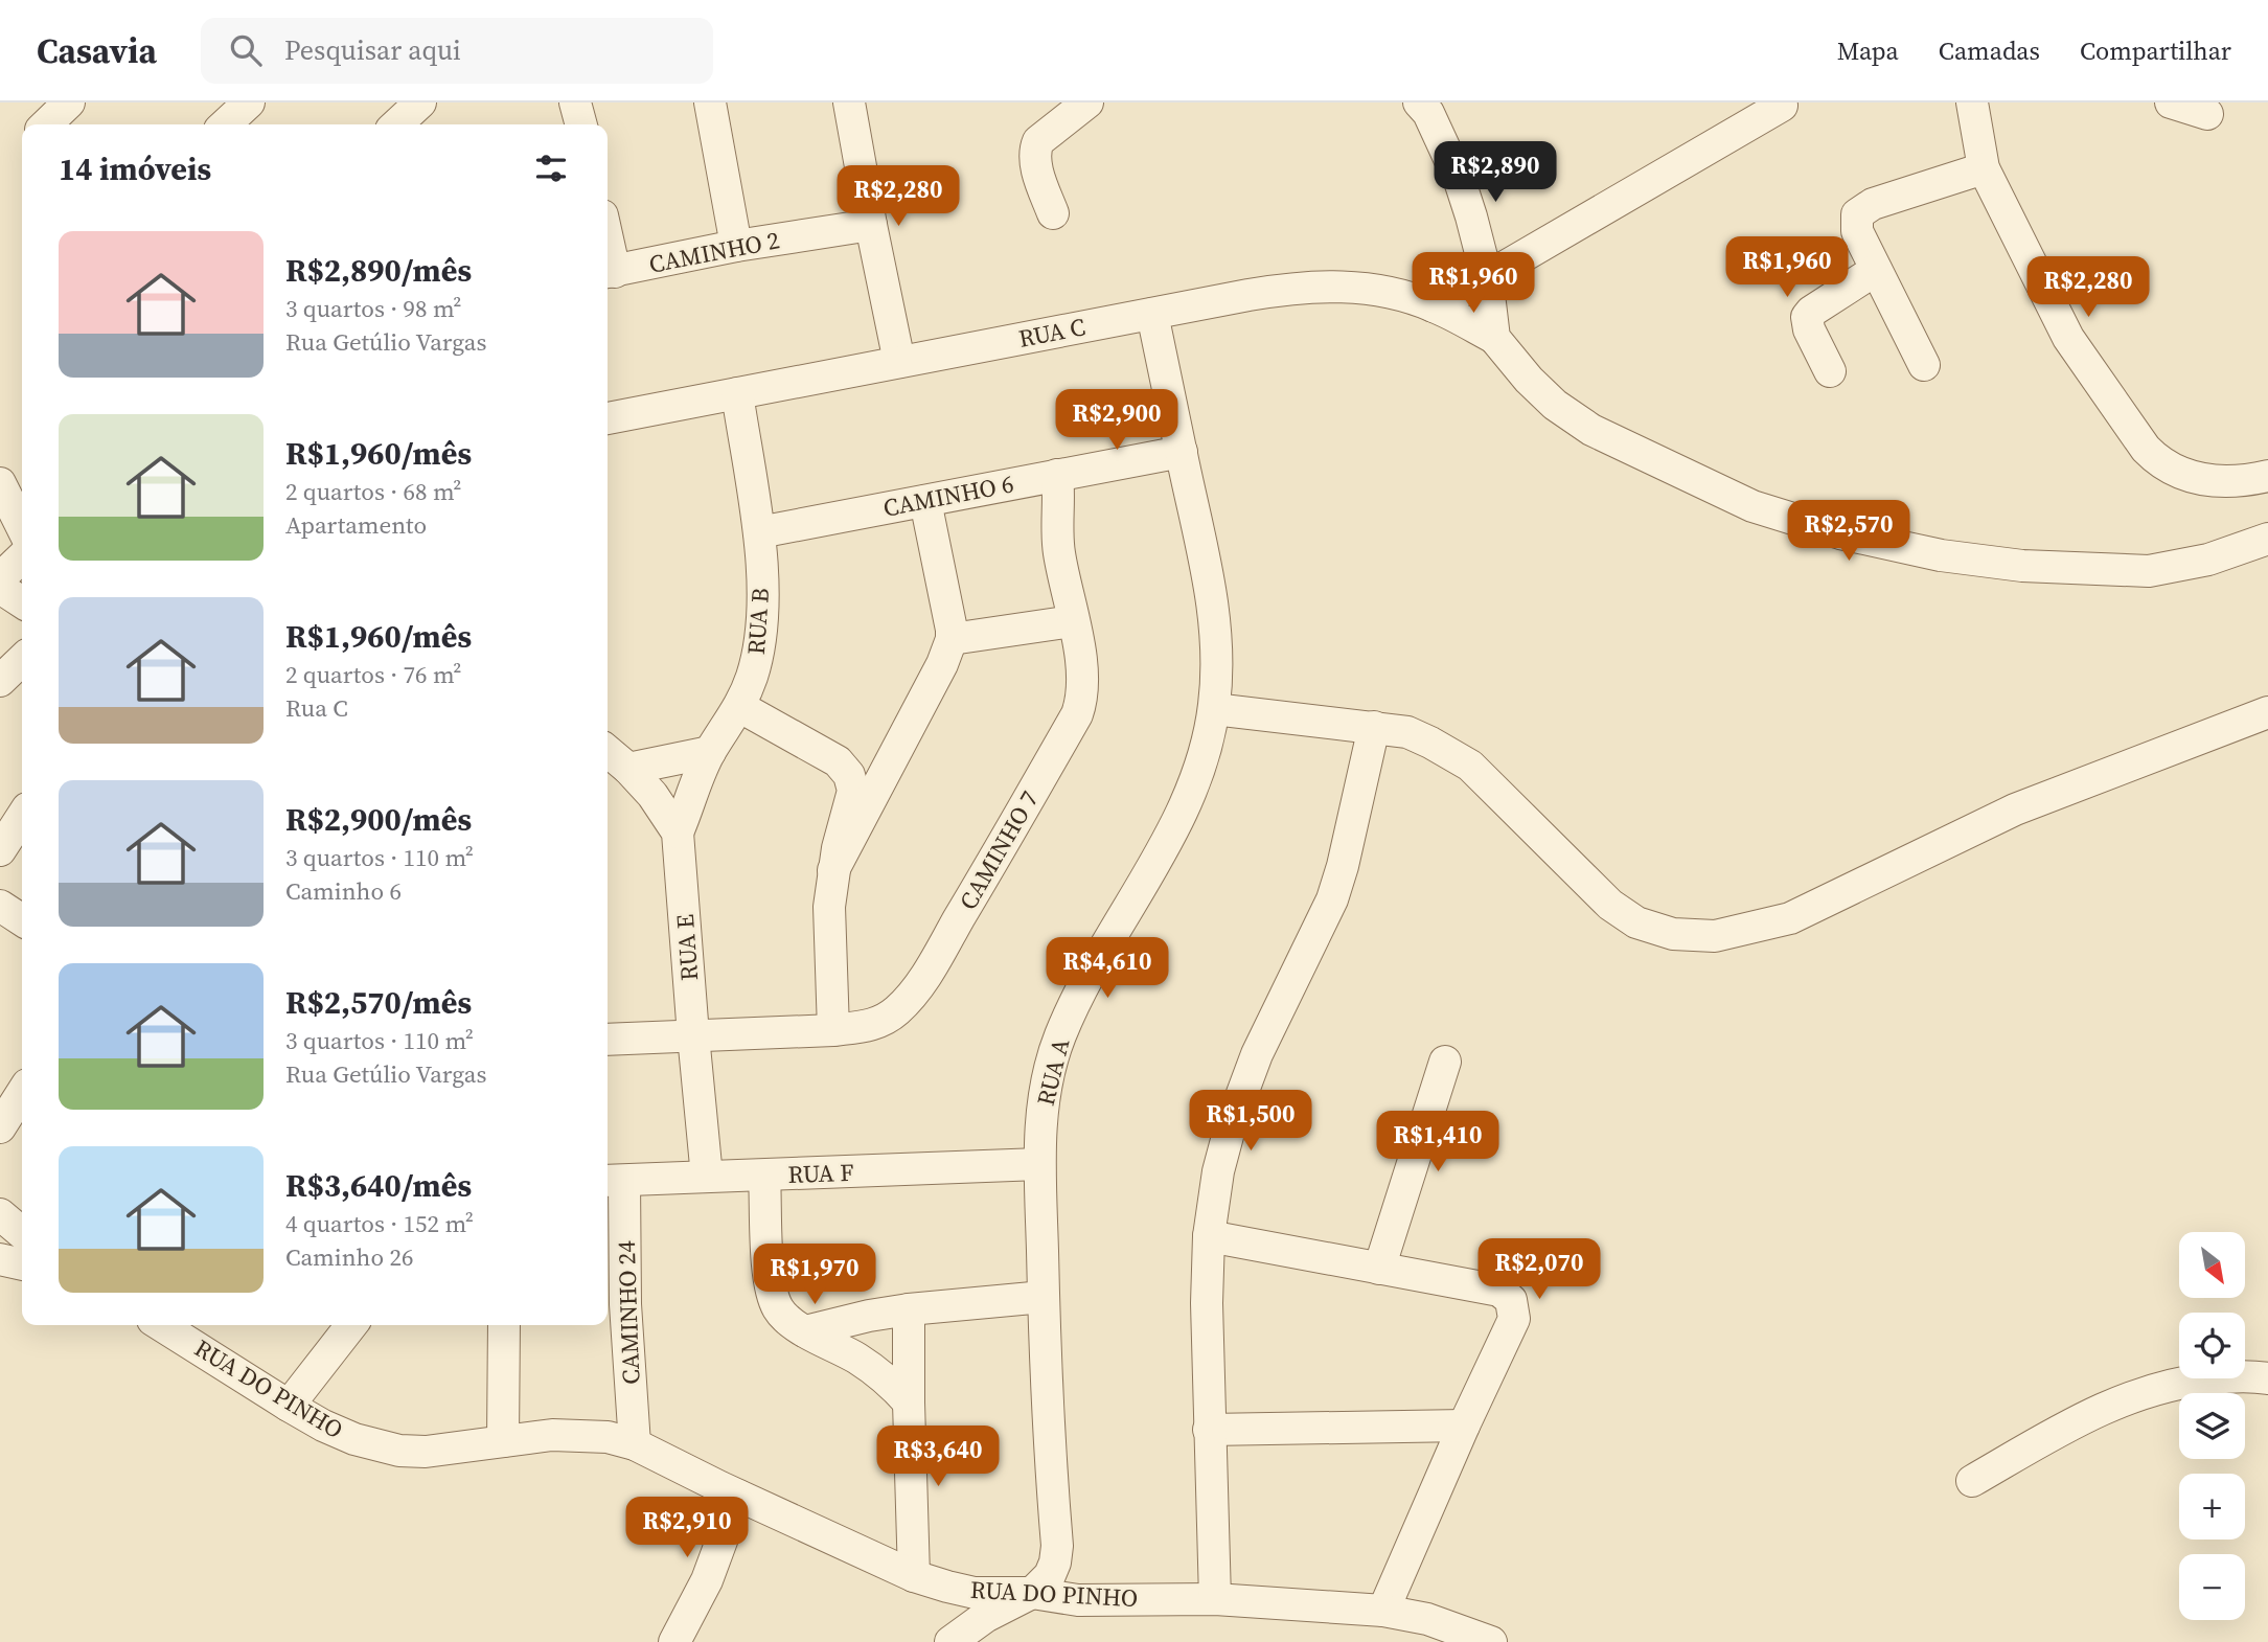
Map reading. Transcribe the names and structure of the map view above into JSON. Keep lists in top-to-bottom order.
{
  "streets": {
    "street": [
      "CAMINHO 2",
      "RUA C",
      "CAMINHO 6",
      "RUA B",
      "CAMINHO 7",
      "RUA E",
      "RUA A",
      "RUA F",
      "CAMINHO 24",
      "RUA DO PINHO"
    ]
  },
  "crossings": [
    ["RUA C", "RUA B"],
    ["RUA C", "RUA A"],
    ["CAMINHO 6", "RUA B"],
    ["CAMINHO 6", "CAMINHO 7"],
    ["CAMINHO 6", "RUA A"],
    ["RUA B", "RUA E"],
    ["CAMINHO 7", "RUA E"],
    ["RUA E", "RUA F"],
    ["RUA A", "RUA F"],
    ["RUA A", "RUA DO PINHO"],
    ["RUA F", "CAMINHO 24"],
    ["CAMINHO 24", "RUA DO PINHO"]
  ],
  "north": "bottom right",
  "page": {
    "header": "Casavia",
    "search": "Pesquisar aqui",
    "nav": ["Mapa", "Camadas", "Compartilhar"],
    "heading": "14 imóveis",
    "price": [
      "R$2,890",
      "R$2,280",
      "R$1,960",
      "R$1,960",
      "R$2,280",
      "R$2,900",
      "R$2,570",
      "R$4,610",
      "R$1,500",
      "R$1,410",
      "R$2,070",
      "R$1,970",
      "R$3,640",
      "R$2,910"
    ],
    "list": [
      {
        "name": "R$2,890/mês",
        "note": "3 quartos · 98 m² · Rua Getúlio Vargas"
      },
      {
        "name": "R$1,960/mês",
        "note": "2 quartos · 68 m² · Apartamento"
      },
      {
        "name": "R$1,960/mês",
        "note": "2 quartos · 76 m² · Rua C"
      },
      {
        "name": "R$2,900/mês",
        "note": "3 quartos · 110 m² · Caminho 6"
      },
      {
        "name": "R$2,570/mês",
        "note": "3 quartos · 110 m² · Rua Getúlio Vargas"
      },
      {
        "name": "R$3,640/mês",
        "note": "4 quartos · 152 m² · Caminho 26"
      }
    ],
    "map_buttons": ["+", "−"]
  }
}
